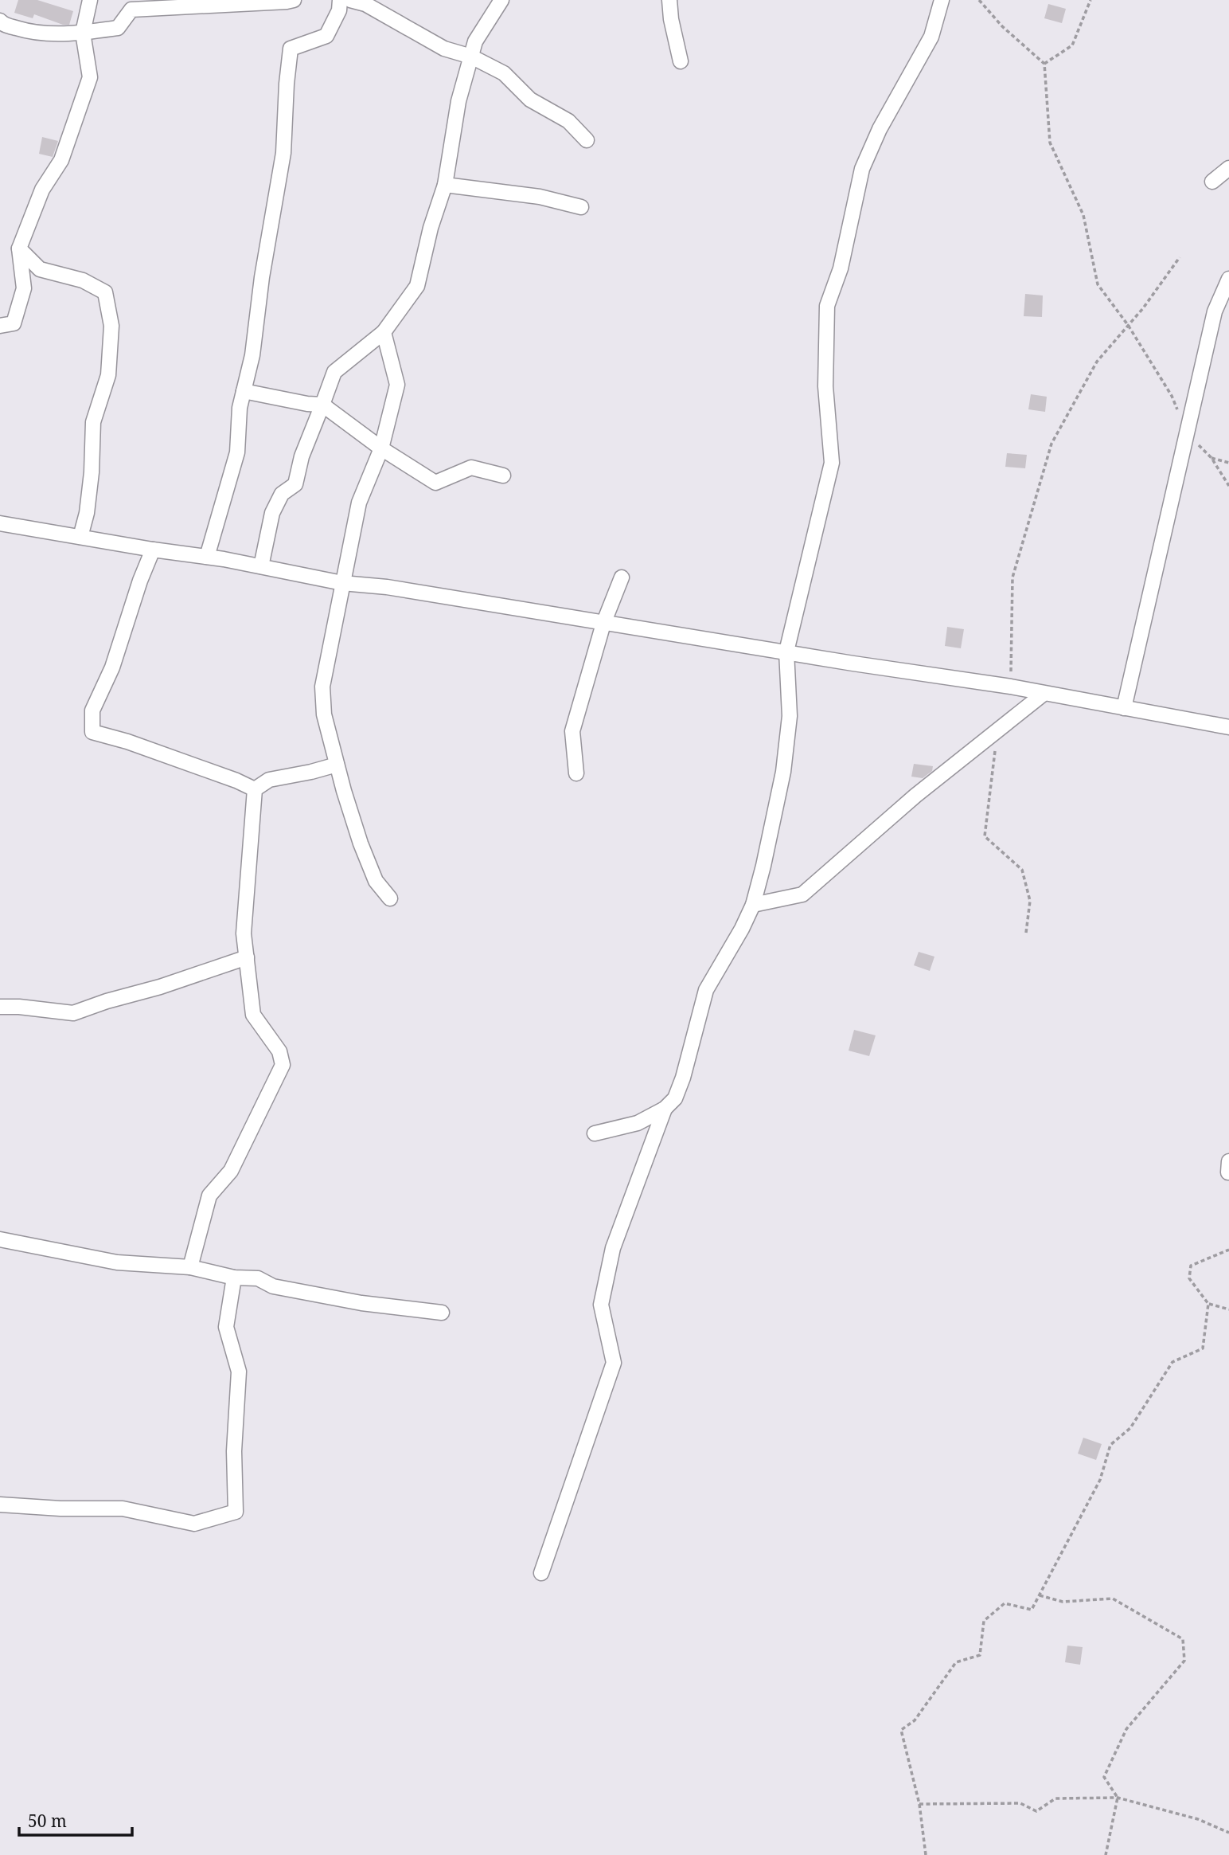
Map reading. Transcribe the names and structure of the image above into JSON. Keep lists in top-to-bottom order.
{
  "scale_bar": "50 m"
}
